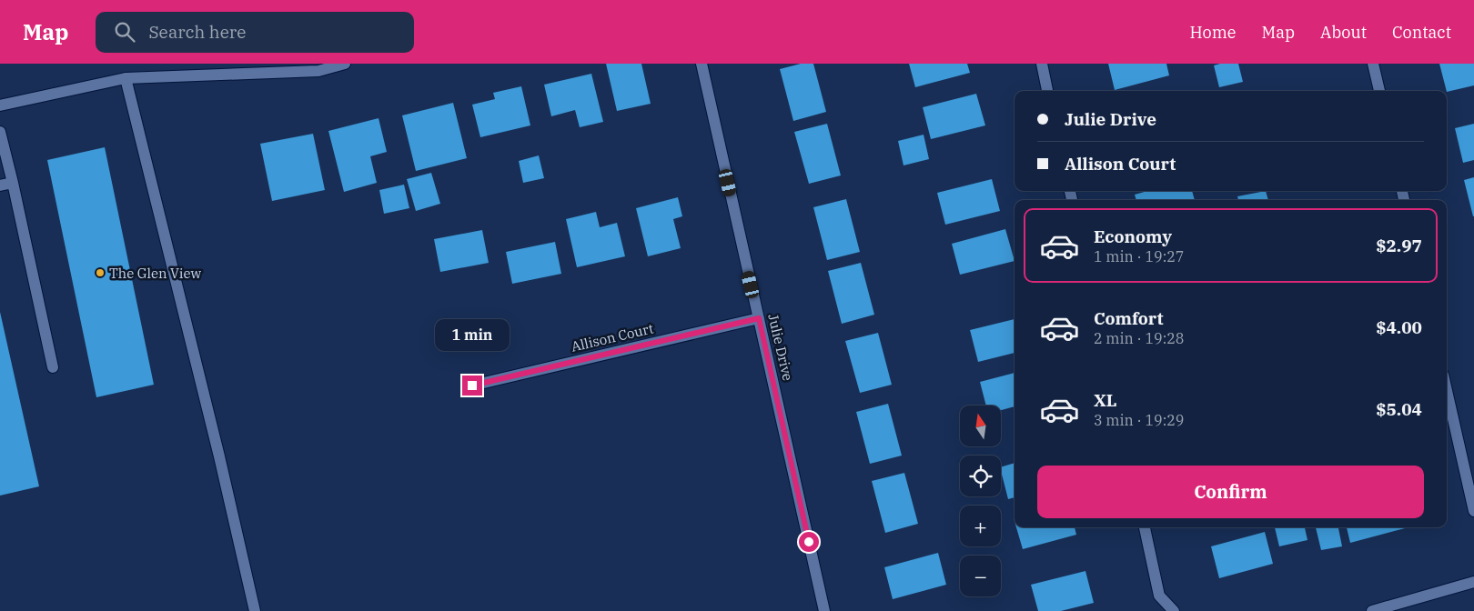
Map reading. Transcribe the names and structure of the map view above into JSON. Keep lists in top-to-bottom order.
{
  "streets": {
    "street": ["Allison Court", "Julie Drive"]
  },
  "crossings": [
    ["Allison Court", "Julie Drive"]
  ],
  "places": ["The Glen View"],
  "north": "top",
  "page": {
    "header": "Map",
    "search": "Search here",
    "nav": [
      "Home",
      "Map",
      "About",
      "Contact"
    ],
    "banner": ["Julie Drive", "Allison Court"],
    "list": [
      {
        "name": "Economy",
        "note": "1 min · 19:27",
        "value": "$2.97"
      },
      {
        "name": "Comfort",
        "note": "2 min · 19:28",
        "value": "$4.00"
      },
      {
        "name": "XL",
        "note": "3 min · 19:29",
        "value": "$5.04"
      }
    ],
    "bubble": "1 min",
    "map_buttons": ["+", "−"],
    "buttons": "Confirm"
  }
}
